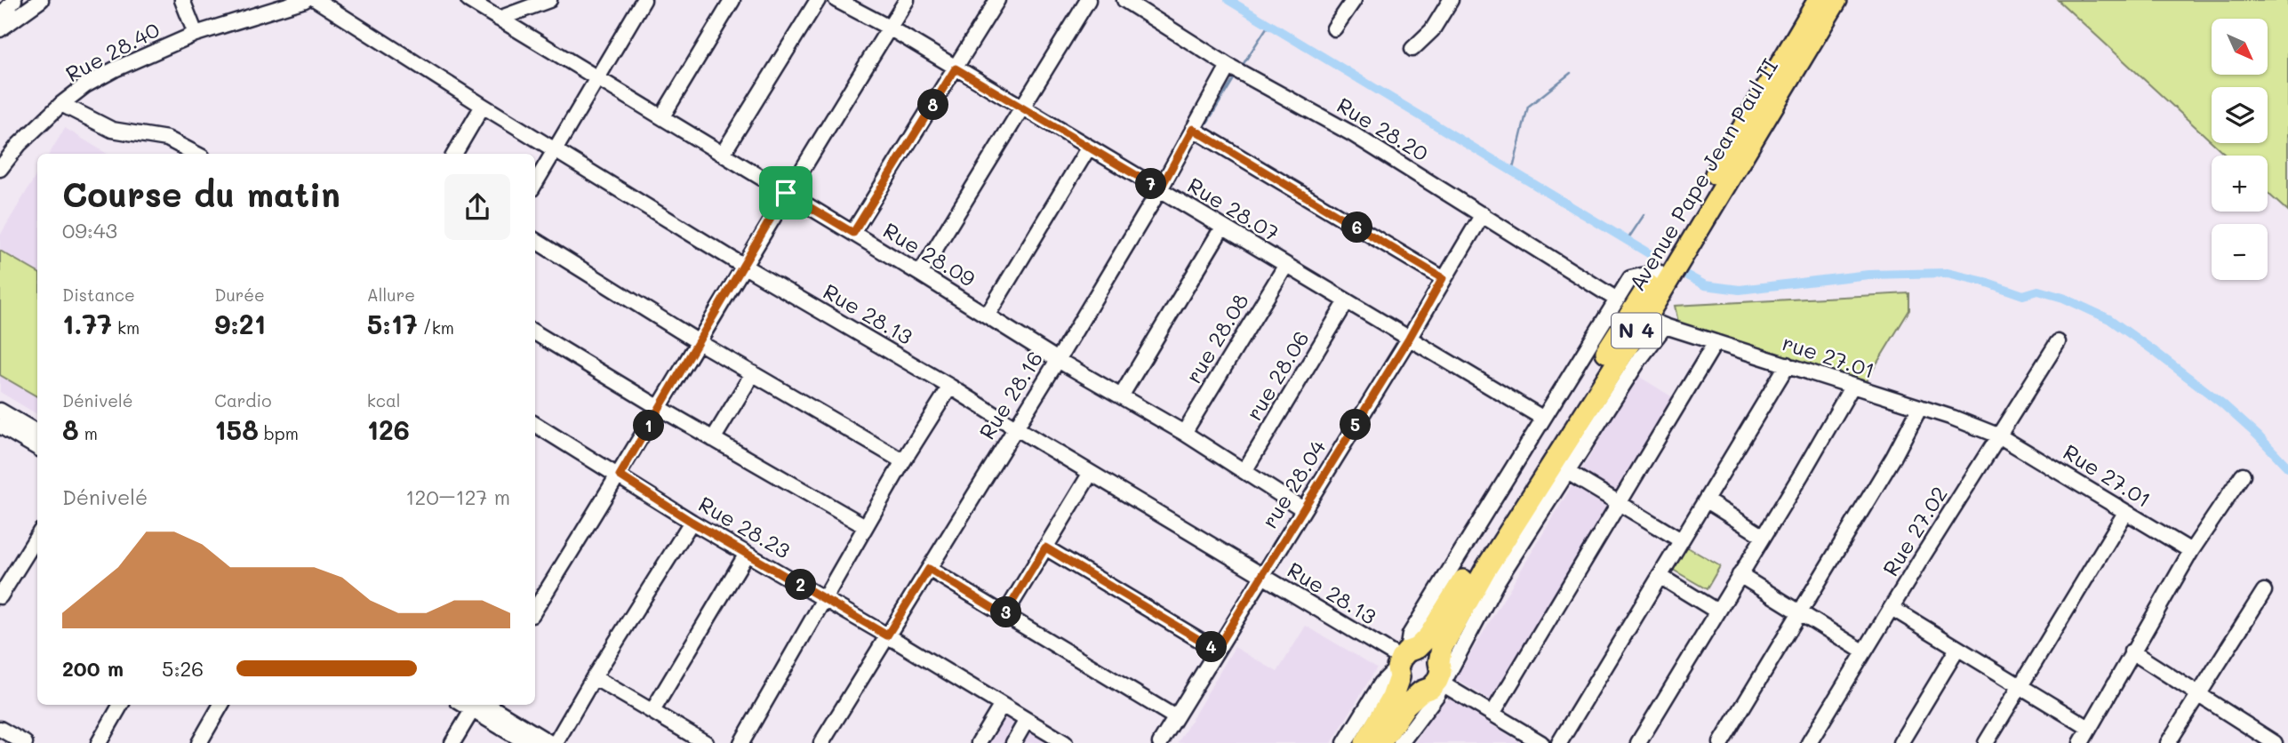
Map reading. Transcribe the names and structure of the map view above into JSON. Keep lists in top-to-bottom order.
{
  "streets": {
    "highway": ["Avenue Pape Jean Paul II", "N 4"],
    "street": [
      "Rue 28.40",
      "Rue 28.20",
      "Rue 28.07",
      "Rue 28.09",
      "Rue 28.13",
      "rue 28.08",
      "rue 27.01",
      "rue 28.06",
      "Rue 28.16",
      "Rue 27.01",
      "rue 28.04",
      "Rue 28.23",
      "Rue 27.02"
    ]
  },
  "crossings": [
    ["Rue 28.20", "Rue 28.16"],
    ["Rue 28.20", "rue 28.04"],
    ["Avenue Pape Jean Paul II", "Rue 28.13"],
    ["Avenue Pape Jean Paul II", "rue 27.01"],
    ["Rue 28.07", "rue 28.08"],
    ["Rue 28.07", "rue 28.06"],
    ["Rue 28.07", "Rue 28.16"],
    ["Rue 28.07", "rue 28.04"],
    ["Rue 28.09", "rue 28.08"],
    ["Rue 28.09", "rue 28.06"],
    ["Rue 28.09", "Rue 28.16"],
    ["Rue 28.09", "rue 28.04"],
    ["Rue 28.13", "Rue 28.16"],
    ["Rue 28.13", "rue 28.04"],
    ["rue 27.01", "Rue 27.01"],
    ["rue 27.01", "Rue 27.02"],
    ["Rue 28.16", "Rue 28.23"],
    ["Rue 27.01", "Rue 27.02"]
  ],
  "north": "bottom right",
  "page": {
    "map_buttons": ["+", "−"],
    "pins": [
      "8",
      "7",
      "6",
      "5",
      "1",
      "2",
      "3",
      "4"
    ],
    "heading": ["Course du matin", "09:43"],
    "stats": [
      ["Distance", "1.77 km"],
      ["Durée", "9:21"],
      ["Allure", "5:17 /km"],
      ["Dénivelé", "8 m"],
      ["Cardio", "158 bpm"],
      ["kcal", "126"]
    ],
    "chart": ["Dénivelé", "120–127 m"],
    "list": [
      {
        "name": "200 m",
        "note": "5:26"
      }
    ]
  }
}
